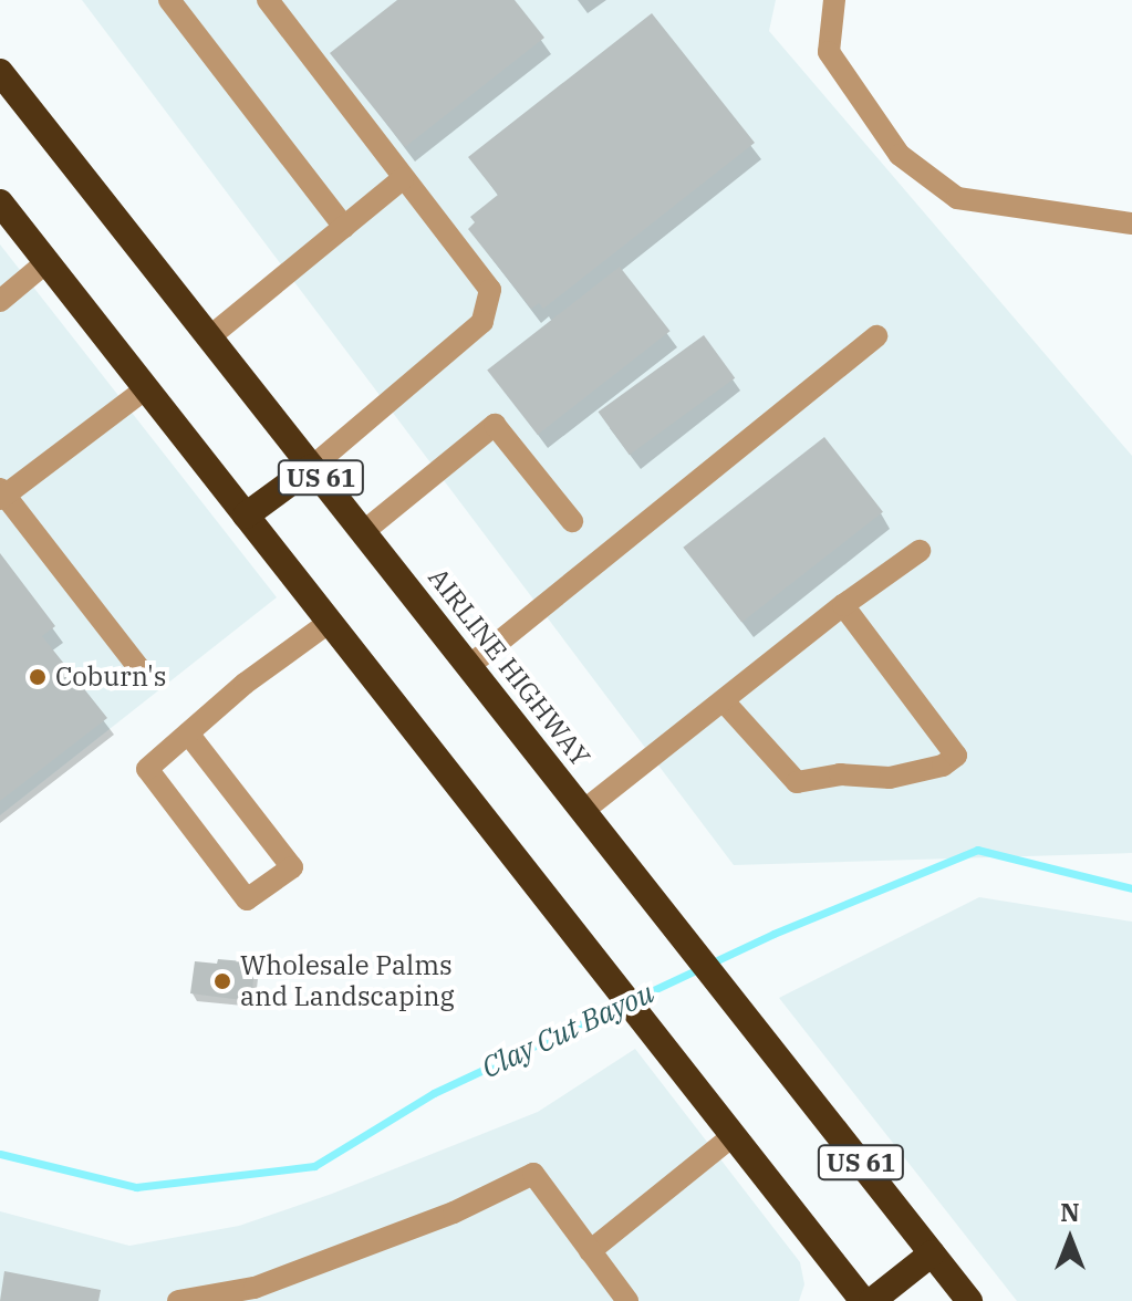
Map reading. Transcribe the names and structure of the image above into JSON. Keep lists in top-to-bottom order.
{
  "streets": {
    "highway": ["US 61", "AIRLINE HIGHWAY"]
  },
  "water": ["Clay Cut Bayou"],
  "places": ["Coburn's", "Wholesale Palms and Landscaping"],
  "north": "top"
}
